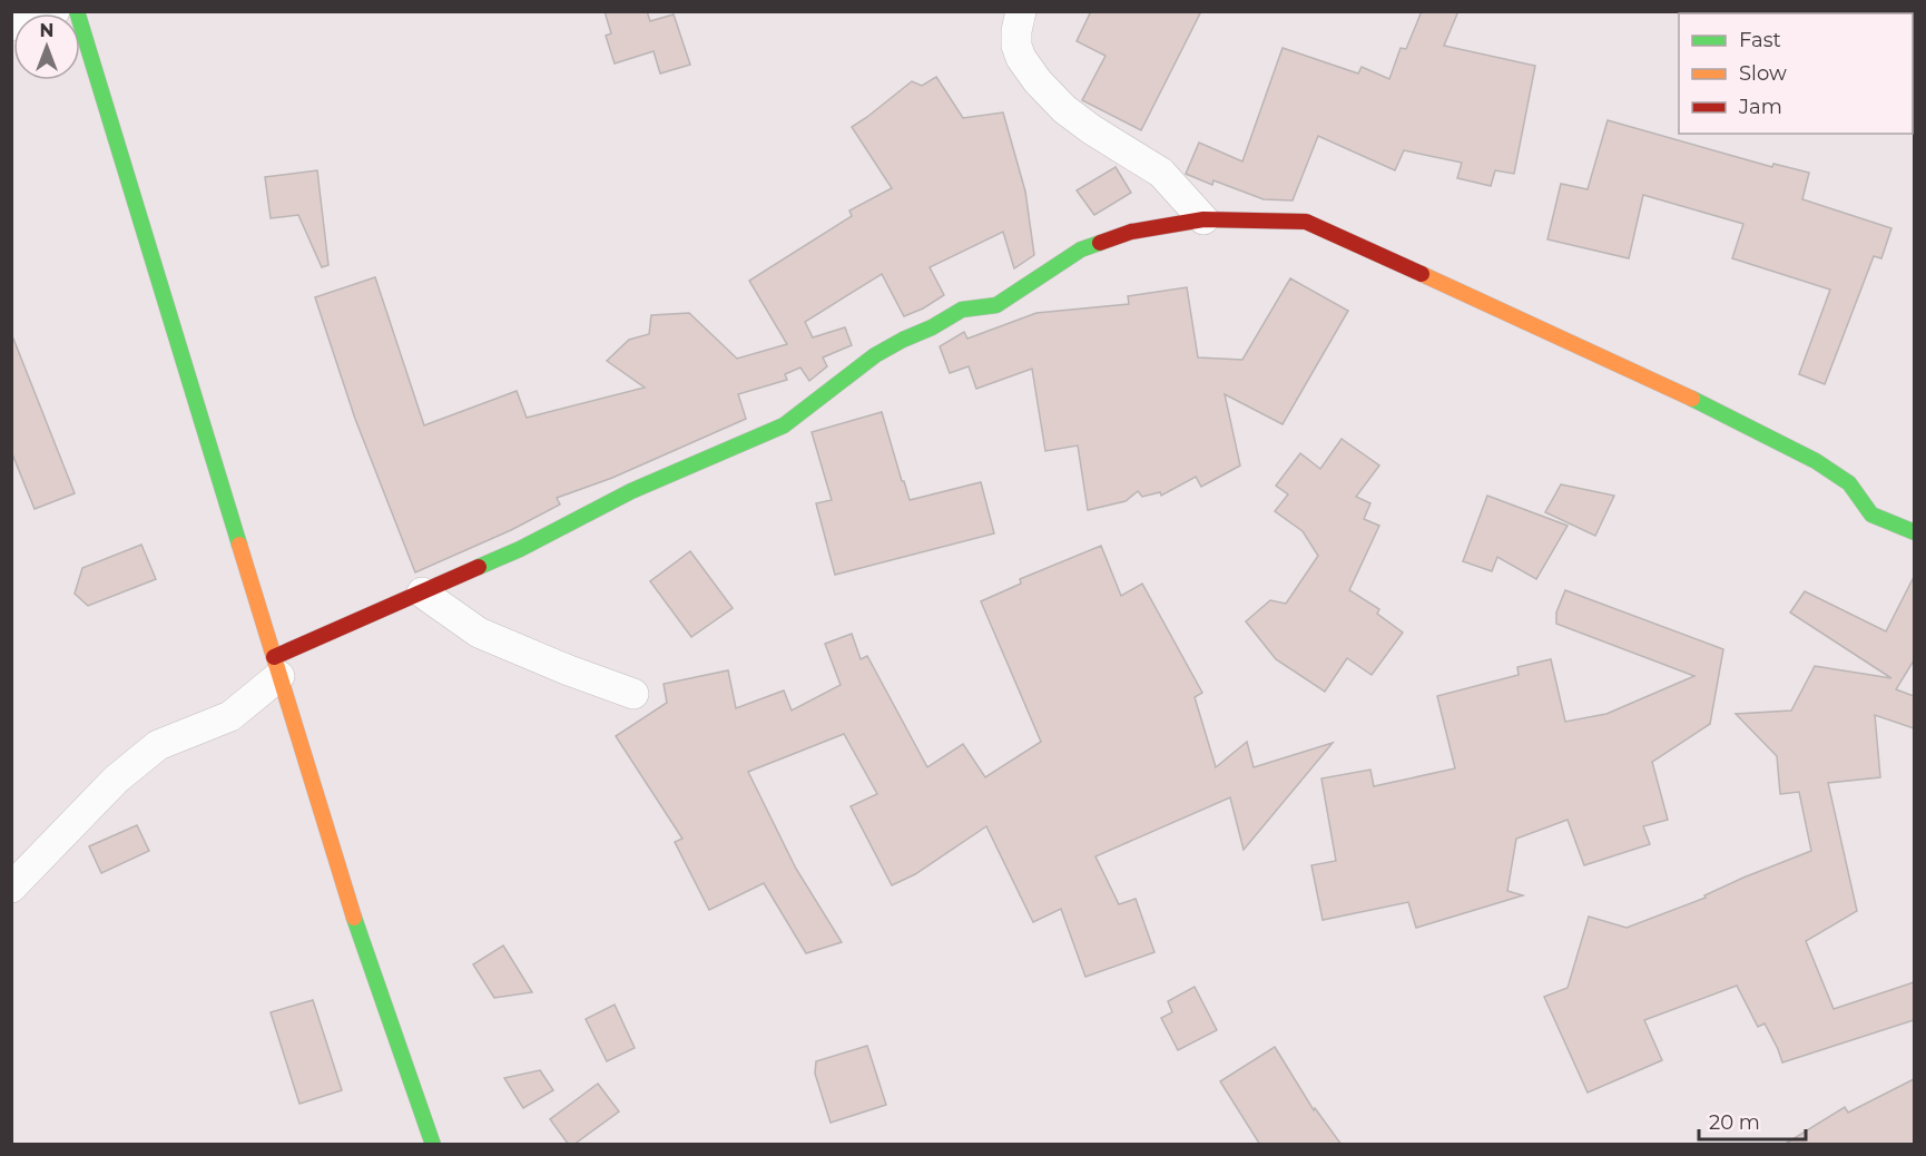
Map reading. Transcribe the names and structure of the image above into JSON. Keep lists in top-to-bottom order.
{
  "legend": ["Fast", "Slow", "Jam"],
  "scale_bar": "20 m",
  "north": "top"
}
